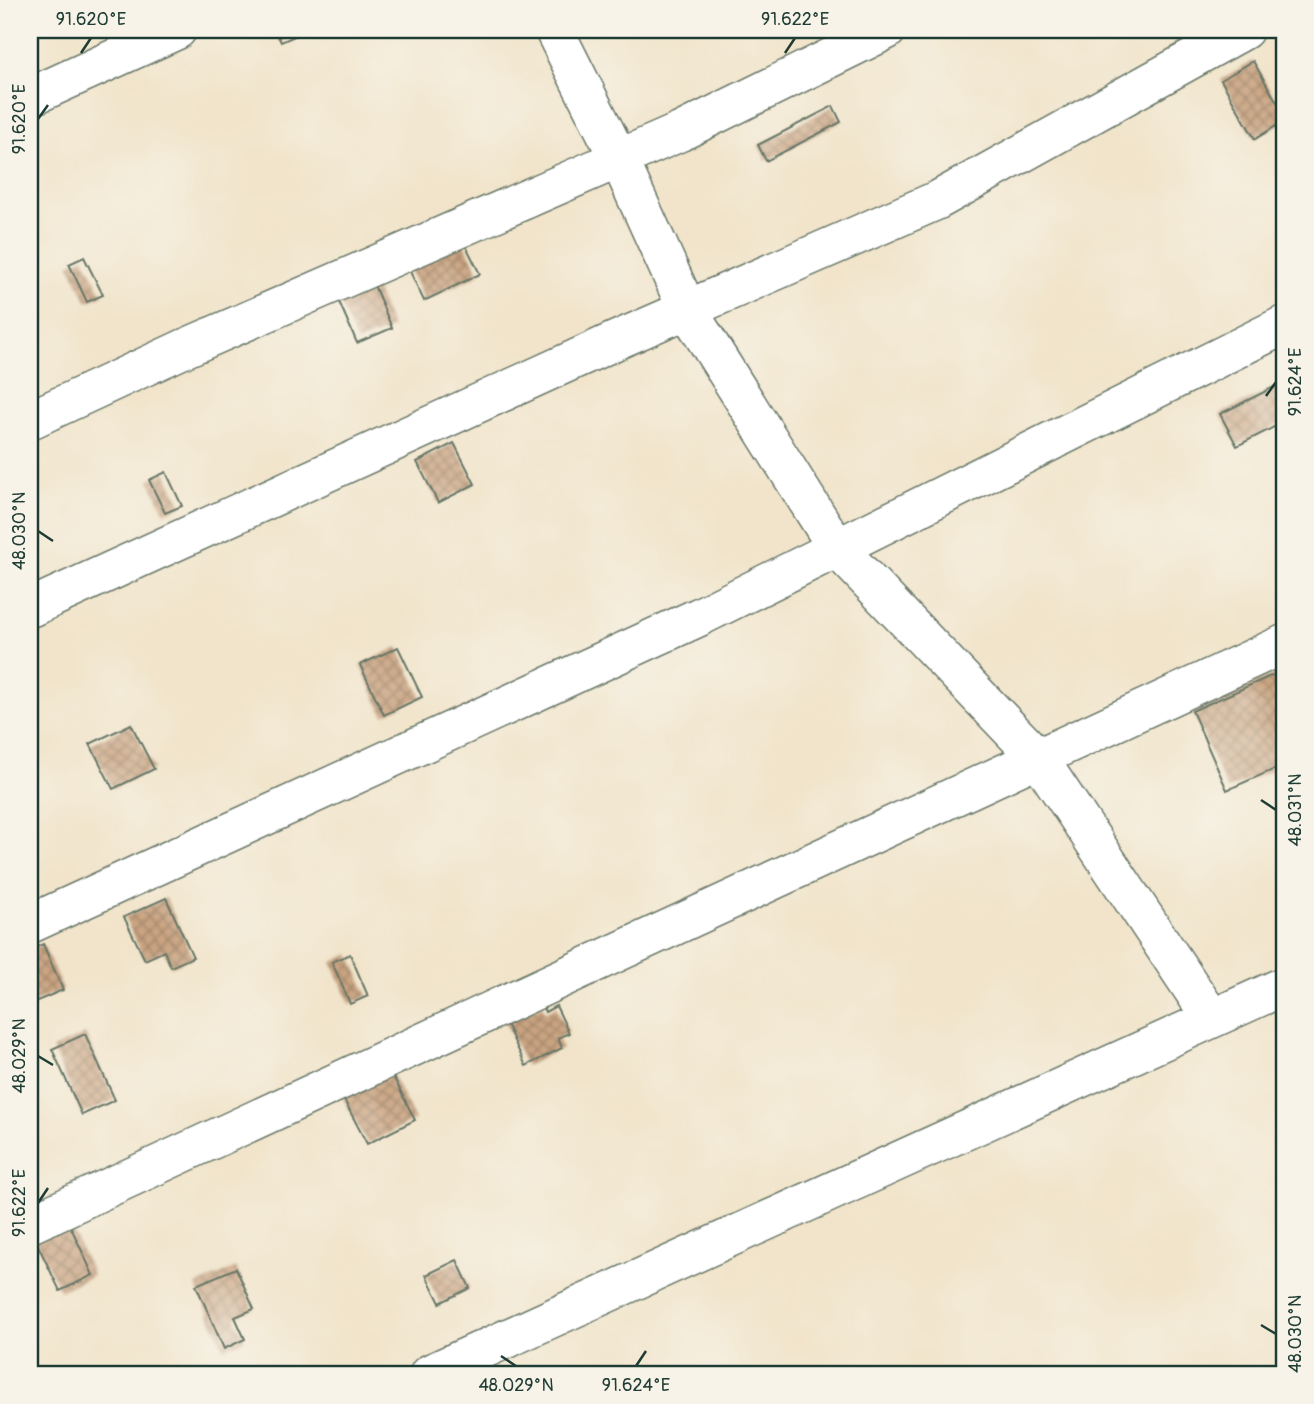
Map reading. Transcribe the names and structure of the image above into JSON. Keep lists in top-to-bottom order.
{
  "coordinates": [
    "91.620°E",
    "91.622°E",
    "91.624°E",
    "48.030°N",
    "48.031°N",
    "48.029°N"
  ]
}
